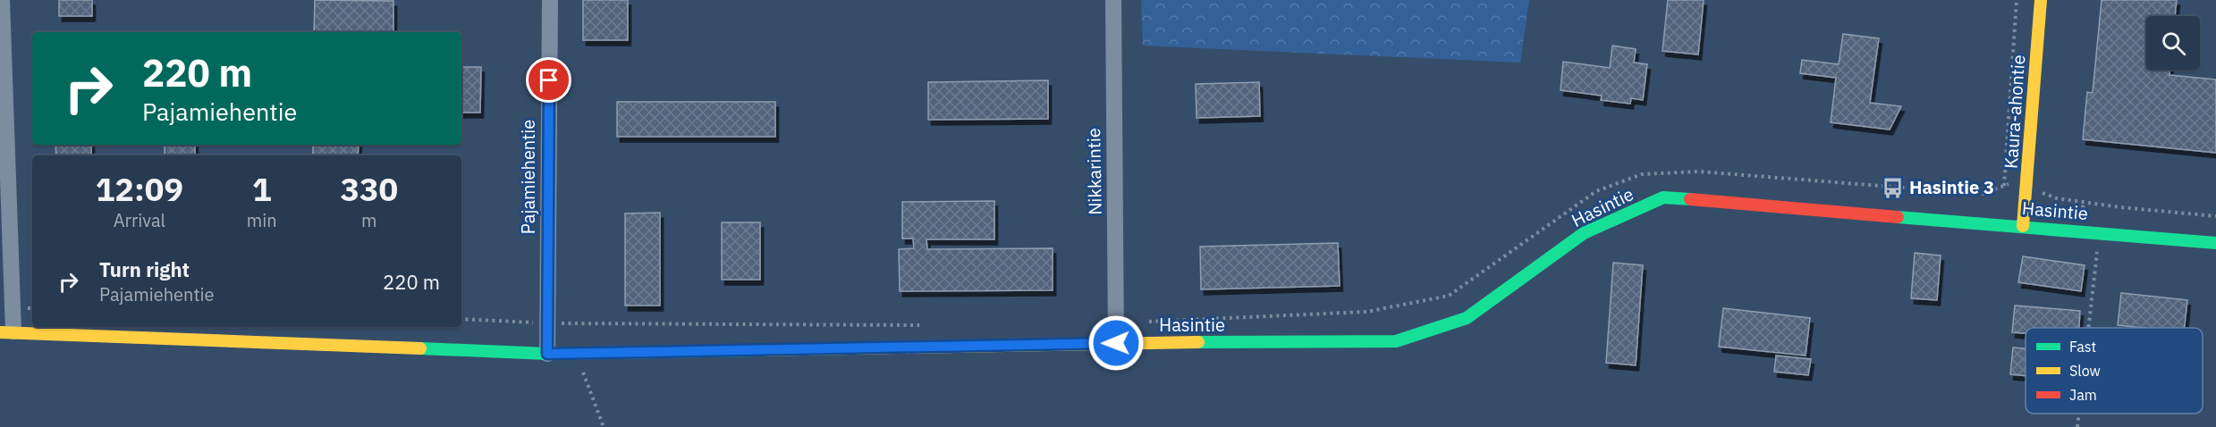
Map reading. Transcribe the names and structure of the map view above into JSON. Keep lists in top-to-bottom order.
{
  "streets": {
    "street": [
      "Kaura-ahontie",
      "Nikkarintie",
      "Pajamiehentie",
      "Hasintie"
    ]
  },
  "crossings": [
    ["Kaura-ahontie", "Hasintie"],
    ["Nikkarintie", "Hasintie"],
    ["Pajamiehentie", "Hasintie"]
  ],
  "places": {
    "bus stop": ["Hasintie 3"]
  },
  "legend": ["Fast", "Slow", "Jam"],
  "page": {
    "turn": ["220 m", "Pajamiehentie"],
    "eta": [
      "12:09",
      "Arrival",
      "1",
      "min",
      "330",
      "m"
    ],
    "list": [
      {
        "name": "Turn right",
        "note": "Pajamiehentie",
        "value": "220 m"
      }
    ]
  }
}
